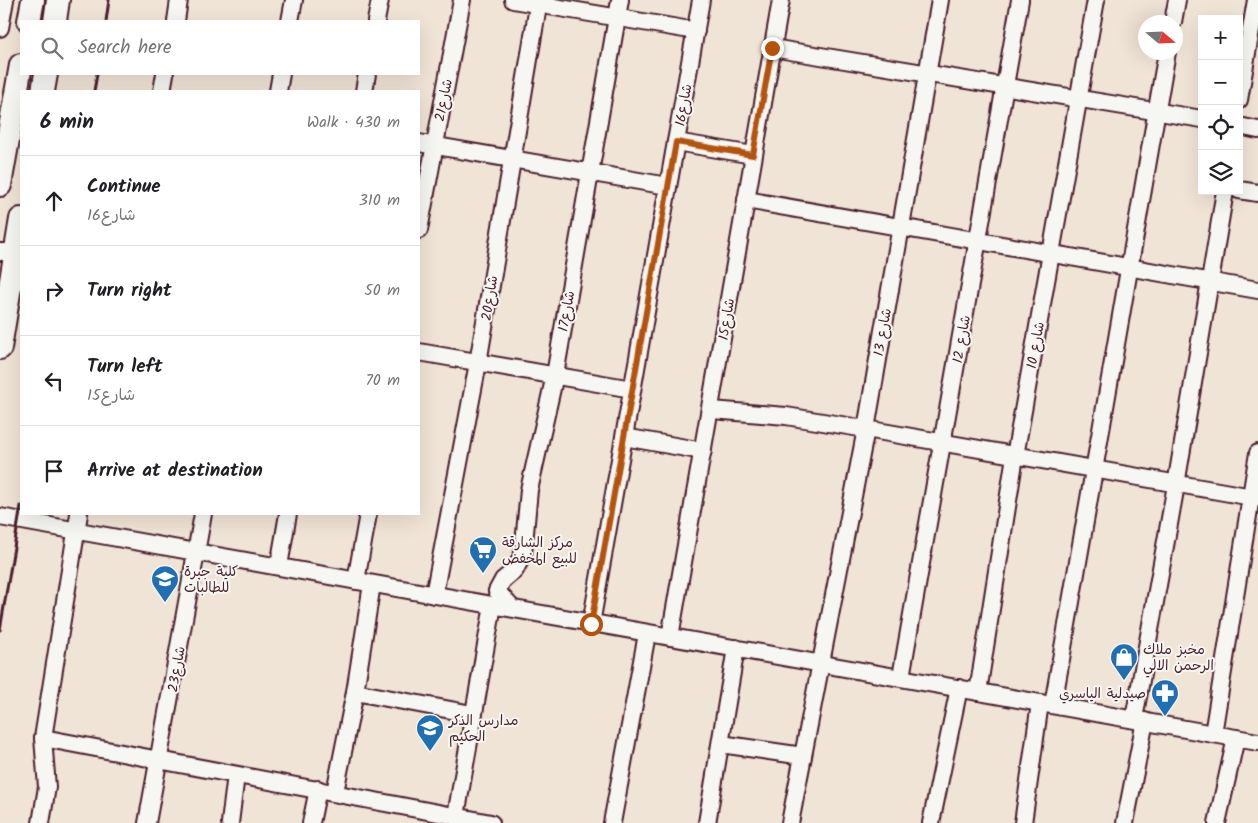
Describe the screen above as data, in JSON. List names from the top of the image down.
{
  "streets": {
    "street": [
      "شارع21",
      "شارع16",
      "شارع20",
      "شارع17",
      "شارع15",
      "شارع 13",
      "شارع 12",
      "شارع 10",
      "شارع23"
    ]
  },
  "places": {
    "supermarket": ["مركز الشارقة للبيع المخفض"],
    "school or university": ["كلية جبرة للطالبات", "مدارس الذكر الحكيم"],
    "shop": ["مخبز ملاك الرحمن الالي"],
    "pharmacy": ["صيدلية الياسري"]
  },
  "north": "right",
  "page": {
    "map_buttons": ["+", "−"],
    "search": "Search here",
    "heading": ["6 min", "Walk · 430 m"],
    "list": [
      ["Continue", "شارع16", "310 m"],
      ["Turn right", "50 m"],
      ["Turn left", "شارع15", "70 m"],
      "Arrive at destination"
    ]
  }
}
